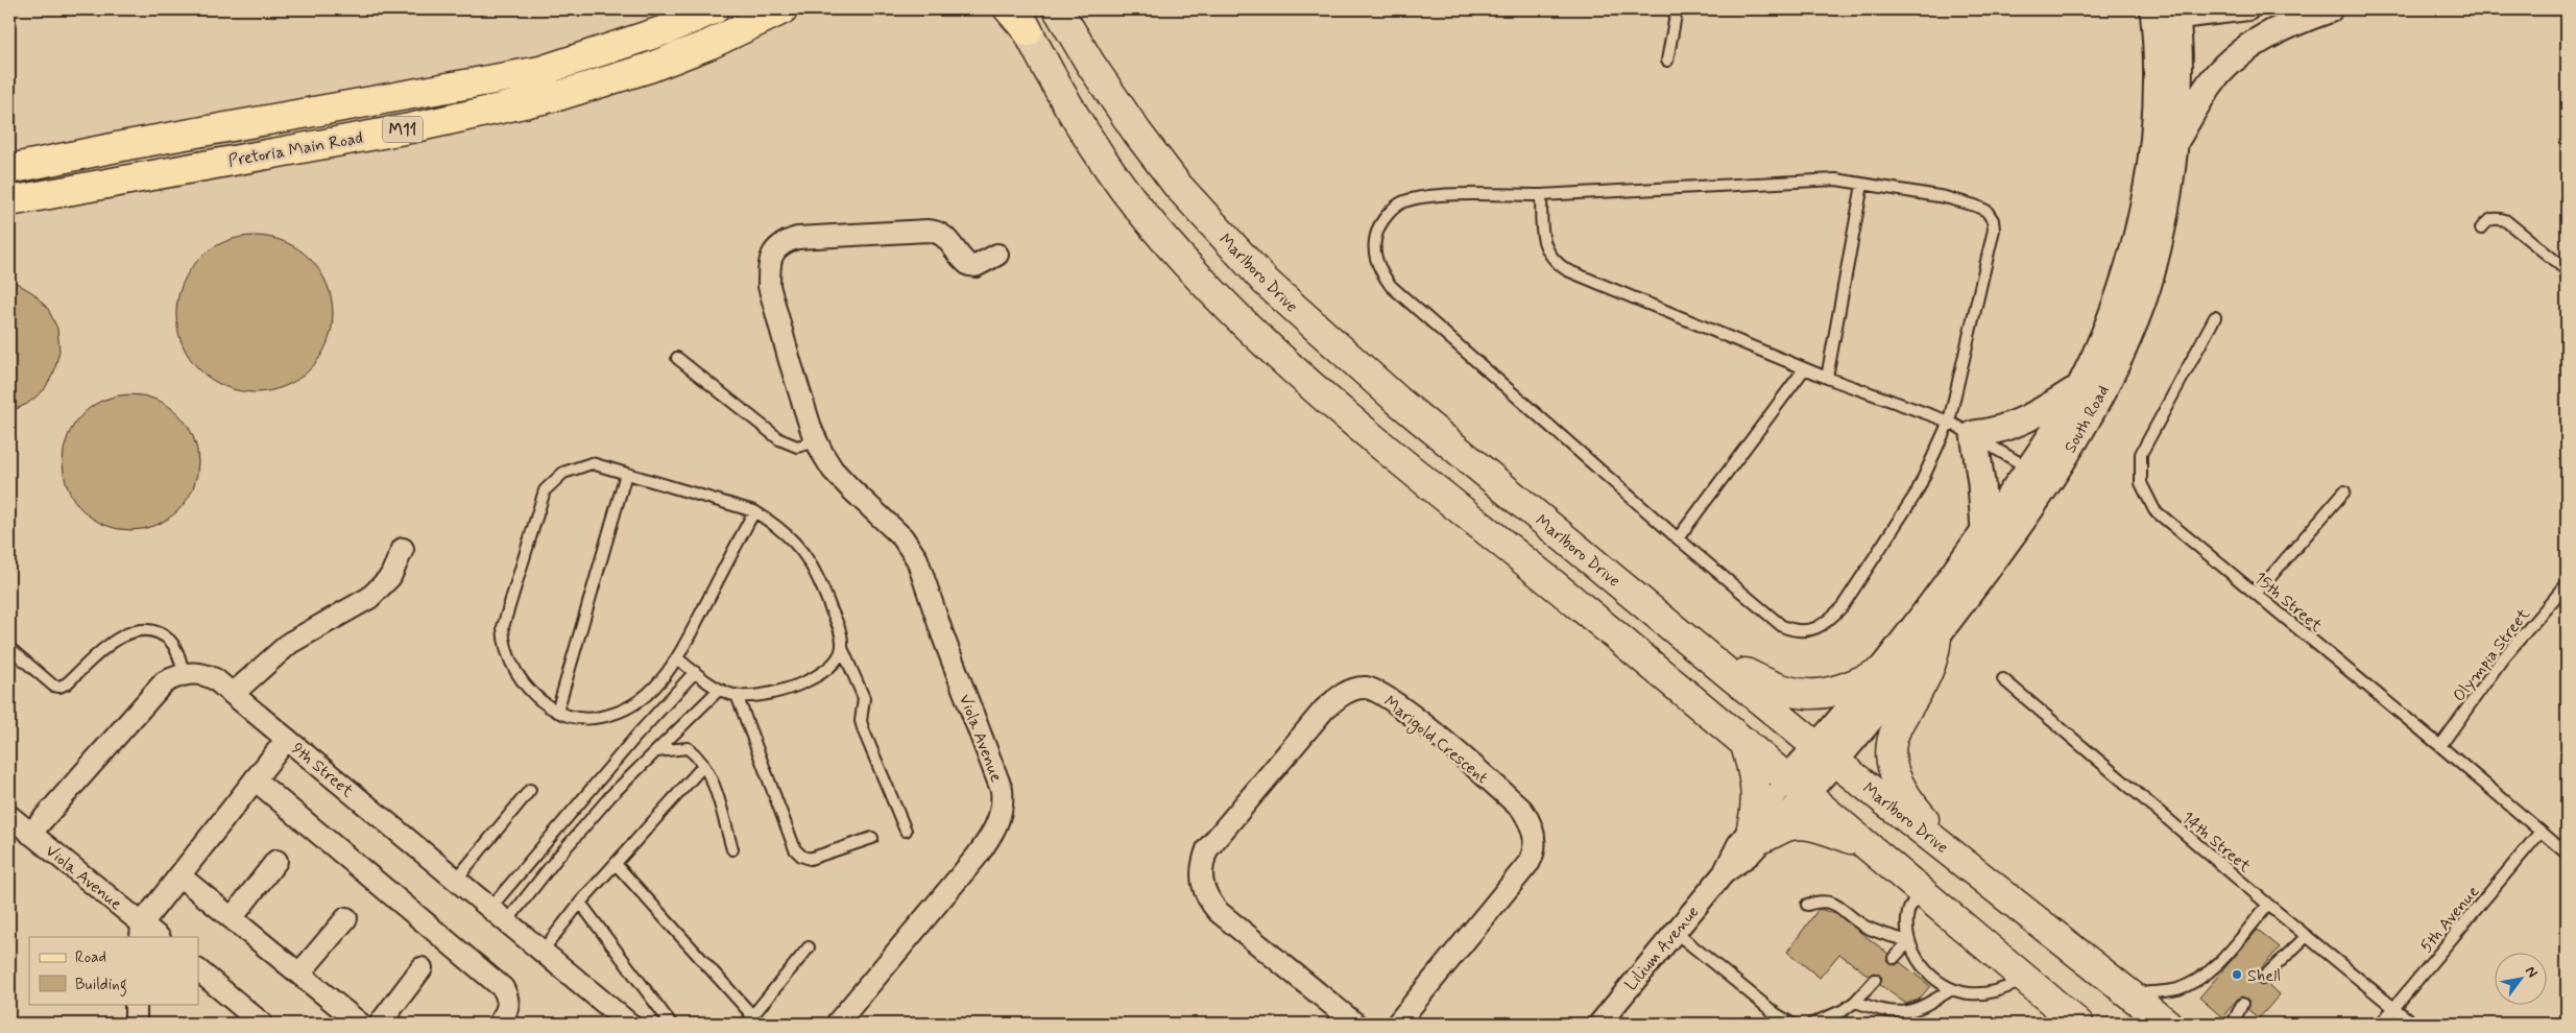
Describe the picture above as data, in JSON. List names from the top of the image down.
{
  "streets": {
    "main road": ["M11", "Pretoria Main Road", "Marlboro Drive"],
    "street": [
      "South Road",
      "Viola Avenue",
      "Marigold Crescent",
      "9th Street",
      "Lilium Avenue"
    ],
    "lane": [
      "15th Street",
      "Olympia Street",
      "14th Street",
      "5th Avenue"
    ]
  },
  "crossings": [
    ["Marlboro Drive", "South Road"],
    ["15th Street", "Olympia Street"],
    ["15th Street", "5th Avenue"],
    ["14th Street", "5th Avenue"]
  ],
  "places": ["Shell"],
  "legend": ["Road", "Building"],
  "north": "top right"
}
